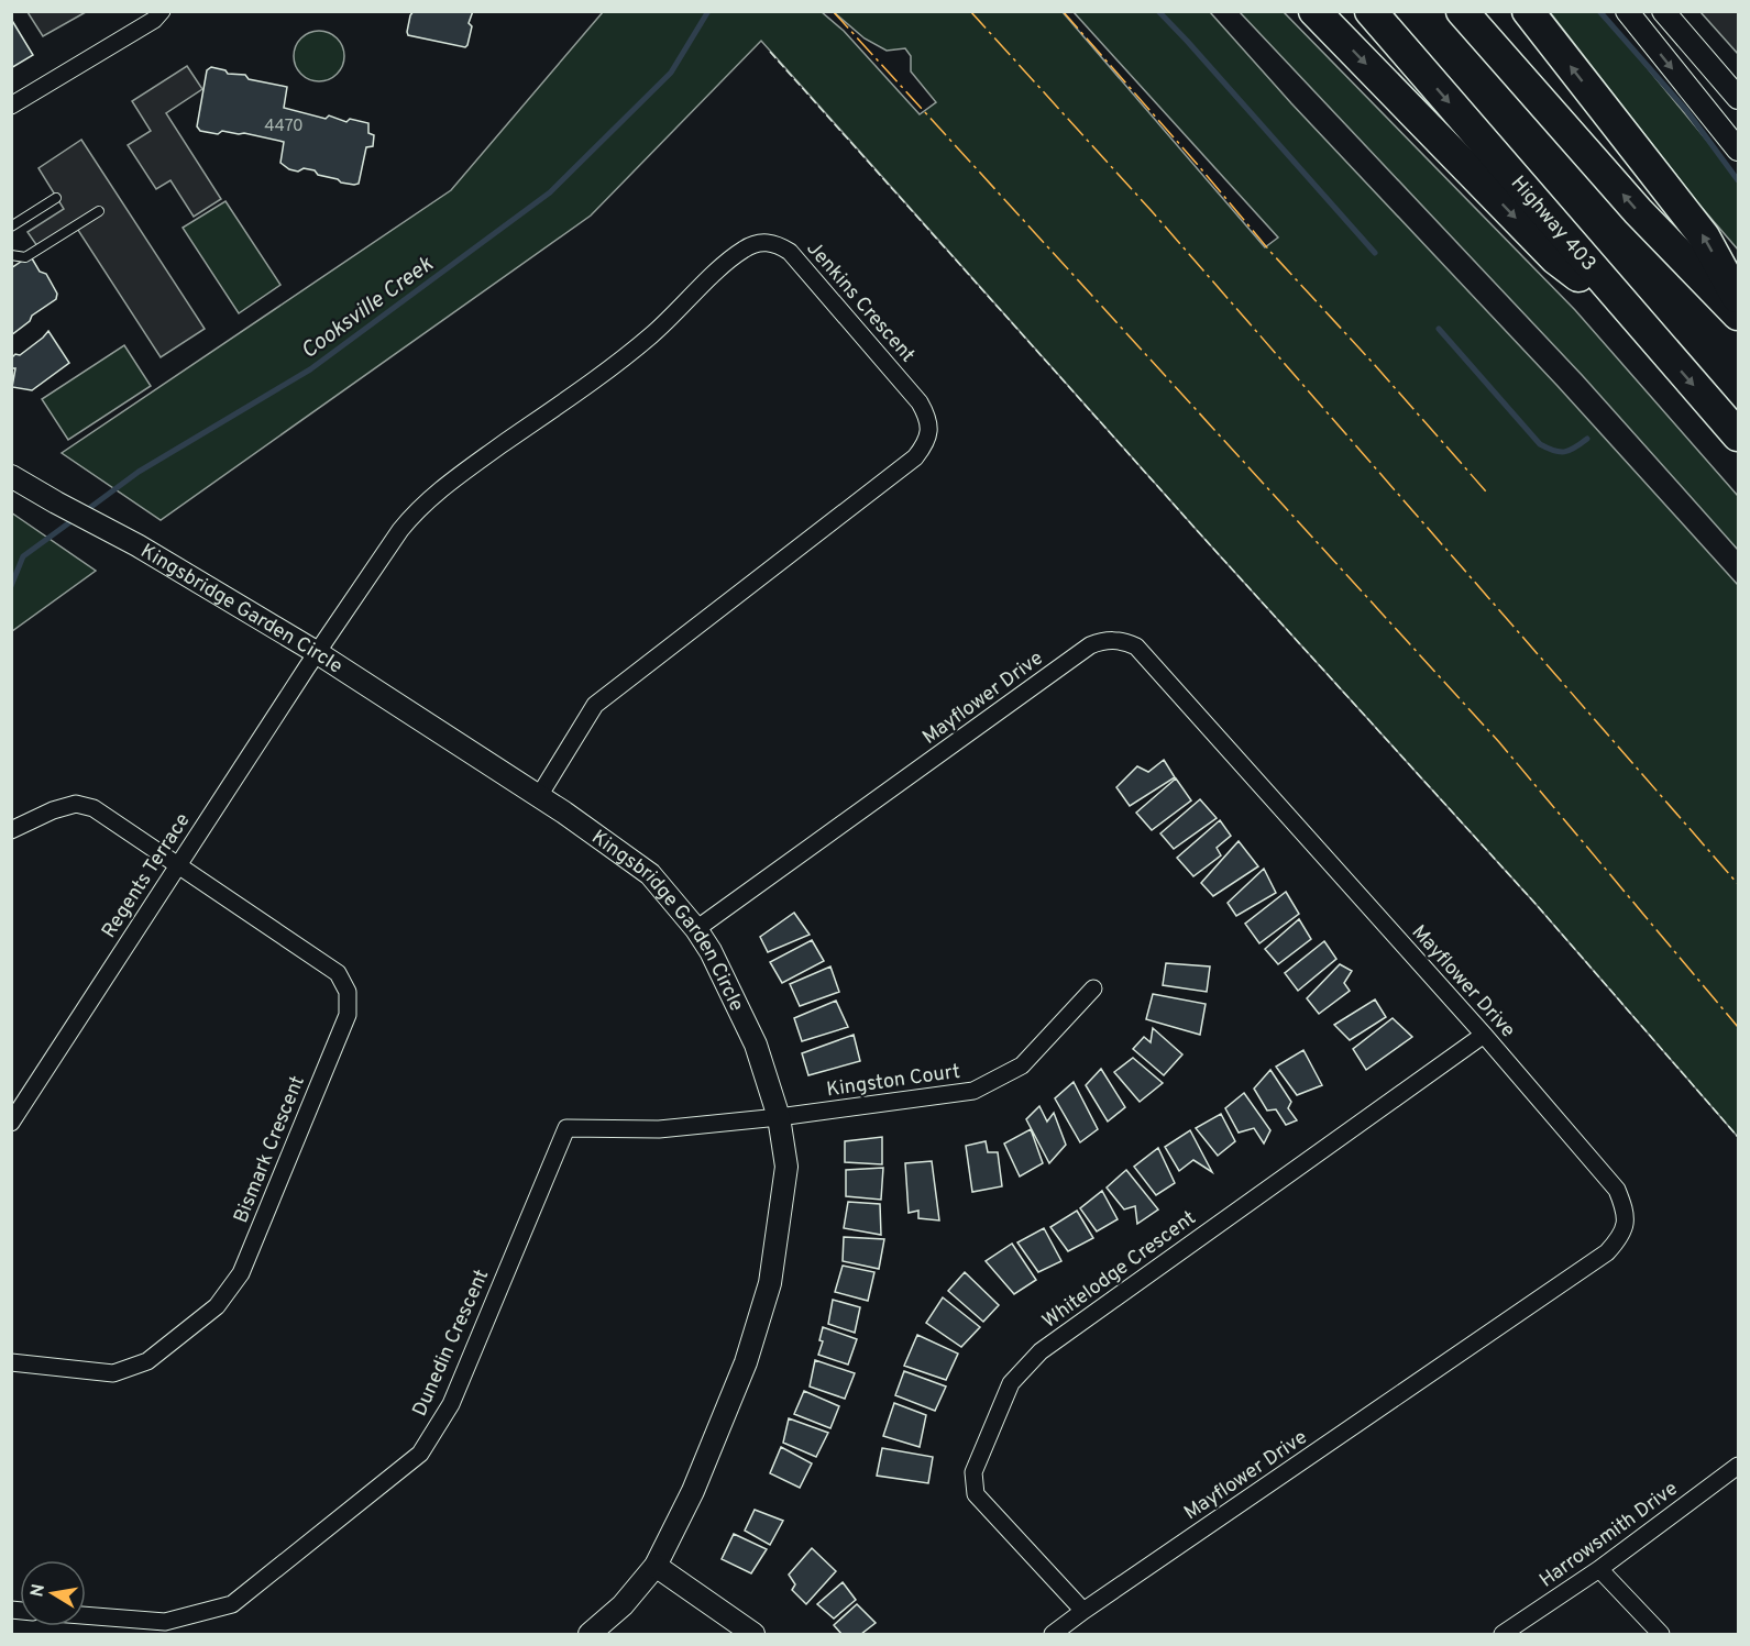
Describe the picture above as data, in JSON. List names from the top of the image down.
{
  "streets": {
    "highway": ["Highway 403"],
    "street": [
      "Jenkins Crescent",
      "Kingsbridge Garden Circle",
      "Mayflower Drive",
      "Regents Terrace",
      "Kingston Court",
      "Bismark Crescent",
      "Whitelodge Crescent",
      "Dunedin Crescent",
      "Harrowsmith Drive"
    ]
  },
  "crossings": [
    ["Jenkins Crescent", "Kingsbridge Garden Circle"],
    ["Jenkins Crescent", "Regents Terrace"],
    ["Kingsbridge Garden Circle", "Mayflower Drive"],
    ["Kingsbridge Garden Circle", "Regents Terrace"],
    ["Kingsbridge Garden Circle", "Kingston Court"],
    ["Kingsbridge Garden Circle", "Dunedin Crescent"],
    ["Mayflower Drive", "Whitelodge Crescent"],
    ["Regents Terrace", "Bismark Crescent"],
    ["Kingston Court", "Dunedin Crescent"]
  ],
  "water": ["Cooksville Creek"],
  "house_numbers": ["4470"],
  "north": "left"
}
